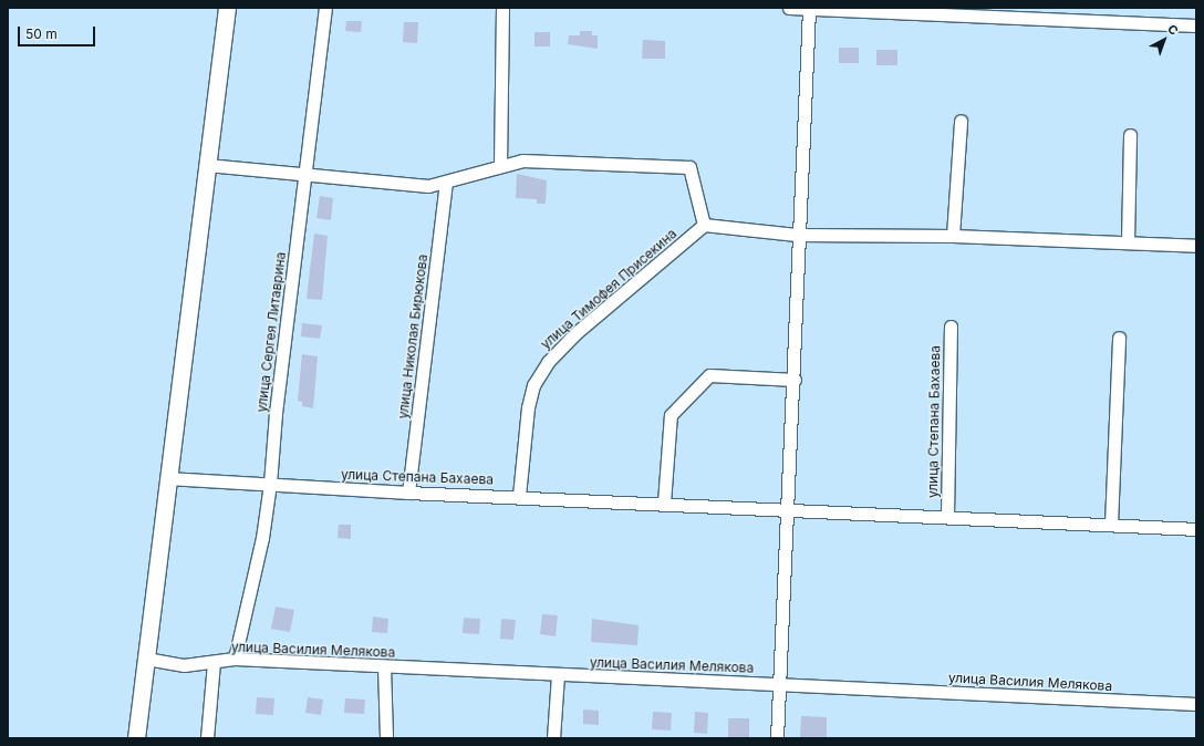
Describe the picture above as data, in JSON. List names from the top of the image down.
{
  "streets": {
    "street": [
      "улица Тимофея Присекина",
      "улица Сергея Литаврина",
      "улица Николая Бирюкова",
      "улица Степана Бахаева",
      "улица Василия Мелякова"
    ]
  },
  "crossings": [
    ["улица Тимофея Присекина", "улица Степана Бахаева"],
    ["улица Сергея Литаврина", "улица Степана Бахаева"],
    ["улица Сергея Литаврина", "улица Василия Мелякова"],
    ["улица Николая Бирюкова", "улица Степана Бахаева"]
  ],
  "scale_bar": "50 m",
  "north": "top right"
}
